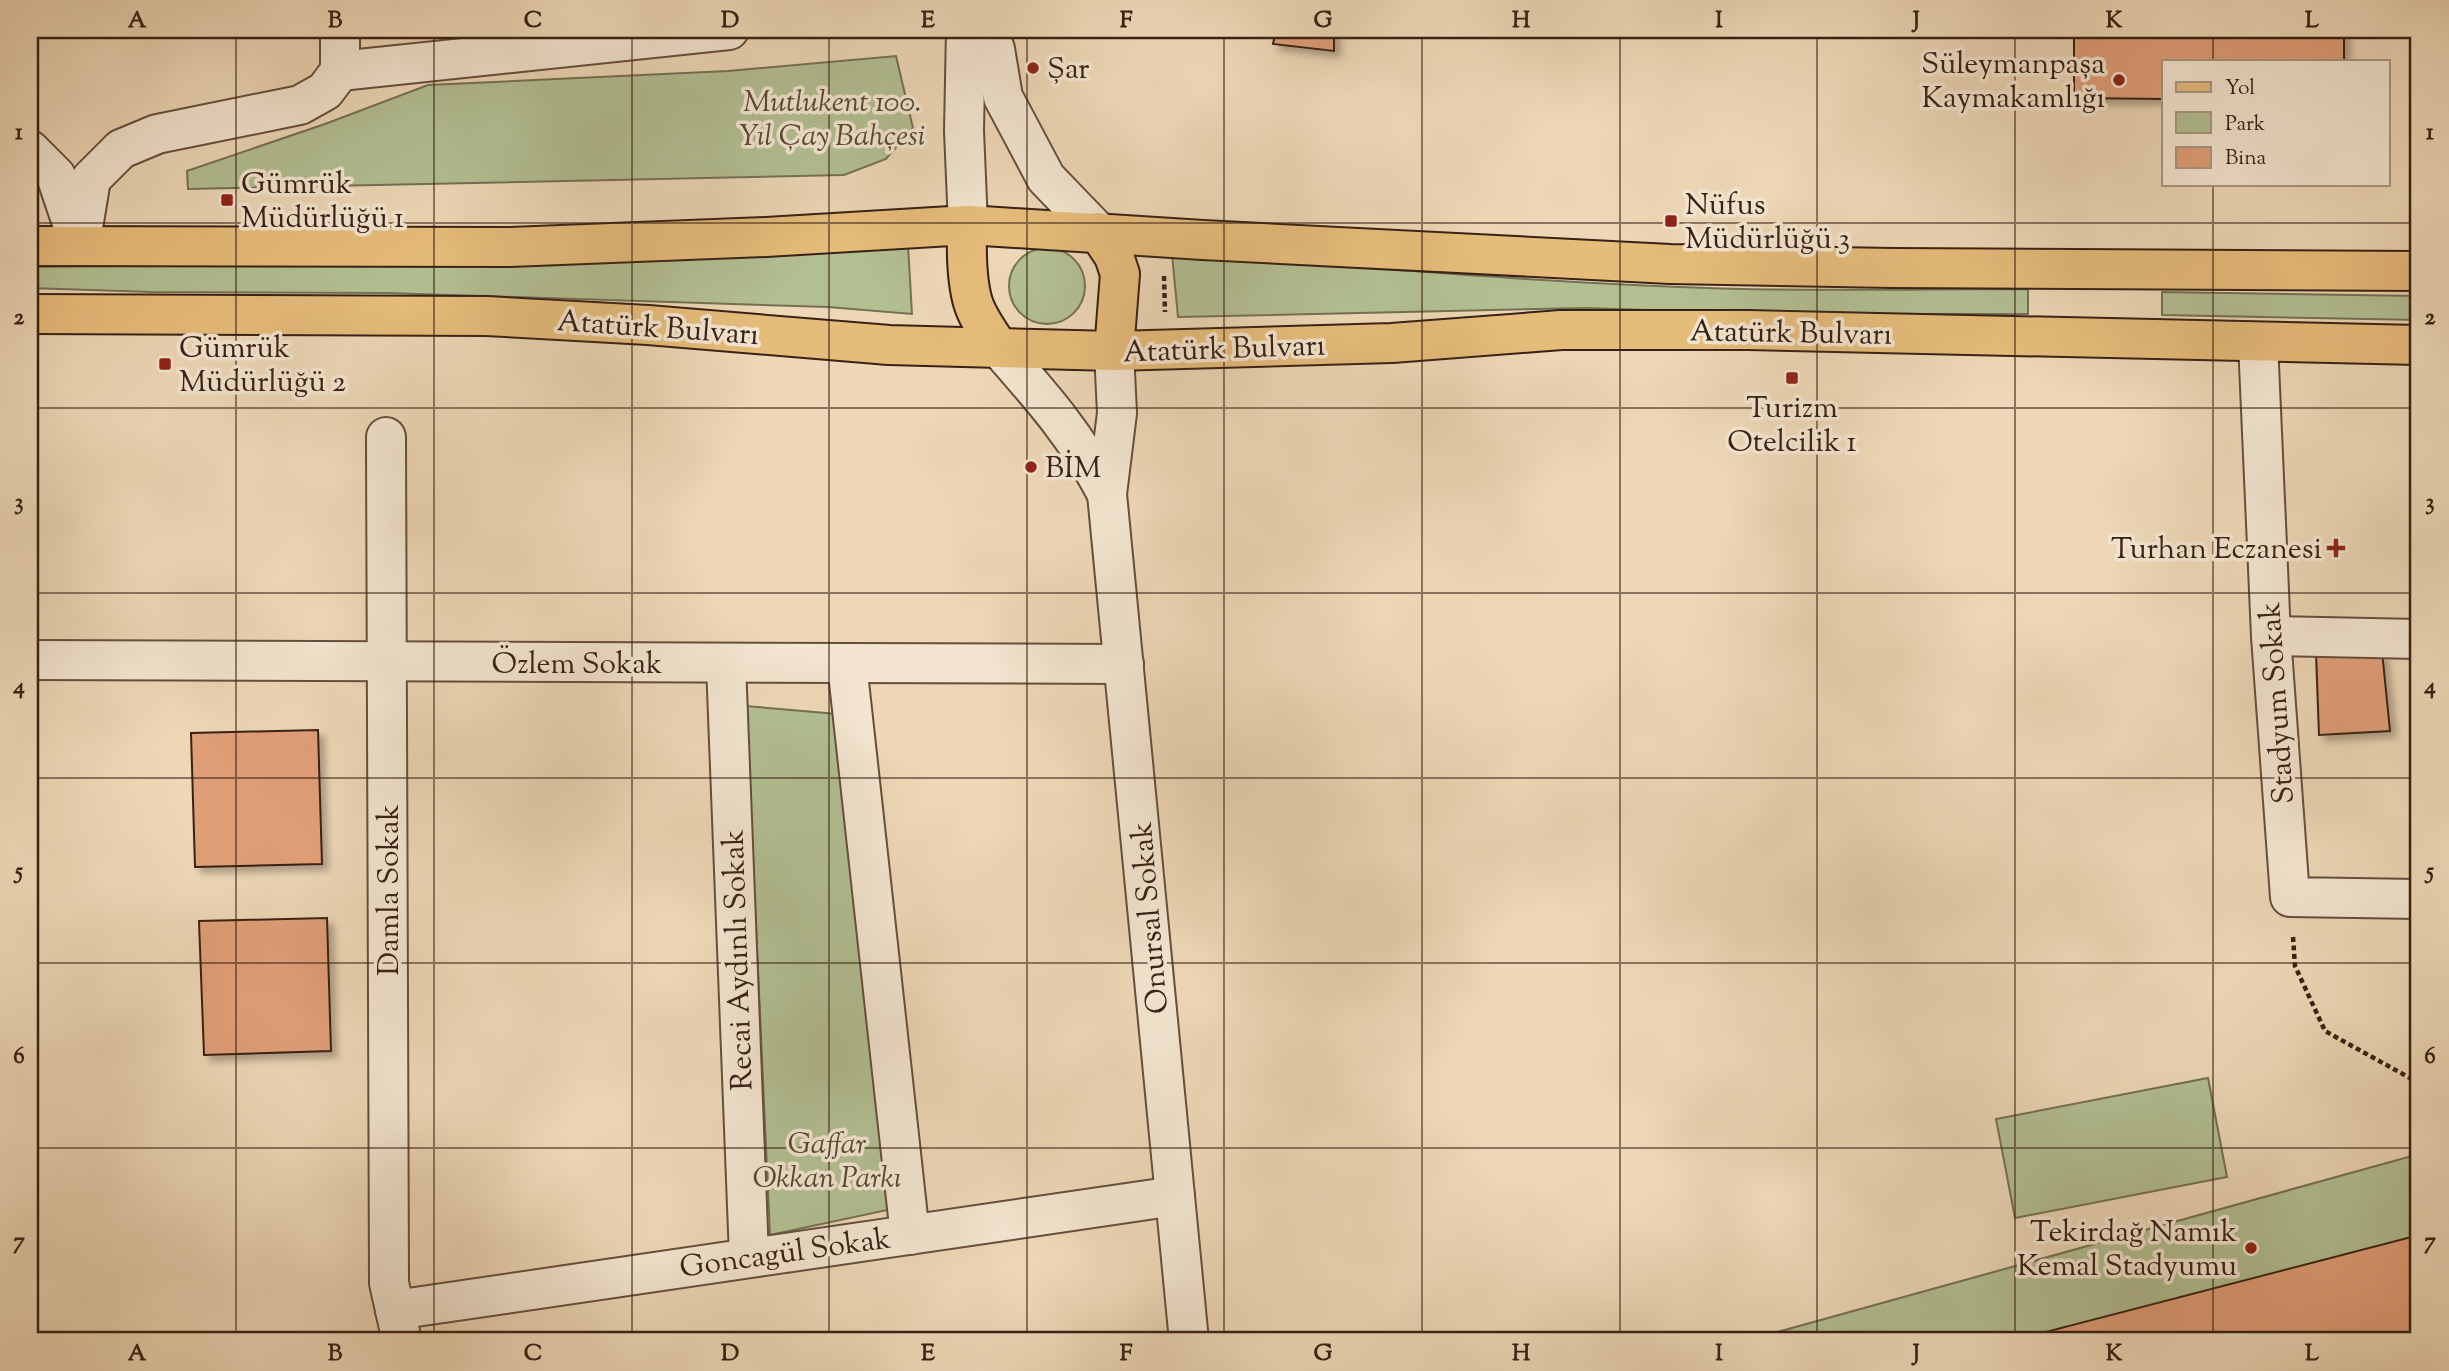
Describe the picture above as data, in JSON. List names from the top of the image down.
{
  "streets": {
    "main road": ["Atatürk Bulvarı"],
    "street": [
      "Özlem Sokak",
      "Stadyum Sokak",
      "Damla Sokak",
      "Onursal Sokak",
      "Recai Aydınlı Sokak",
      "Goncagül Sokak"
    ]
  },
  "crossings": [
    ["Atatürk Bulvarı", "Stadyum Sokak"],
    ["Özlem Sokak", "Damla Sokak"],
    ["Özlem Sokak", "Onursal Sokak"],
    ["Özlem Sokak", "Recai Aydınlı Sokak"],
    ["Damla Sokak", "Goncagül Sokak"],
    ["Onursal Sokak", "Goncagül Sokak"],
    ["Recai Aydınlı Sokak", "Goncagül Sokak"]
  ],
  "parks": ["Mutlukent 100. Yıl Çay Bahçesi", "Gaffar Okkan Parkı"],
  "places": {
    "other": [
      "Şar",
      "Süleymanpaşa Kaymakamlığı",
      "BİM",
      "Tekirdağ Namık Kemal Stadyumu"
    ],
    "transit": [
      "Gümrük Müdürlüğü 1",
      "Nüfus Müdürlüğü 3",
      "Gümrük Müdürlüğü 2",
      "Turizm Otelcilik 1"
    ],
    "health": ["Turhan Eczanesi"]
  },
  "legend": ["Yol", "Park", "Bina"],
  "grid": {
    "columns": [
      "A",
      "B",
      "C",
      "D",
      "E",
      "F",
      "G",
      "H",
      "I",
      "J",
      "K",
      "L"
    ],
    "rows": [
      "1",
      "2",
      "3",
      "4",
      "5",
      "6",
      "7"
    ]
  }
}
